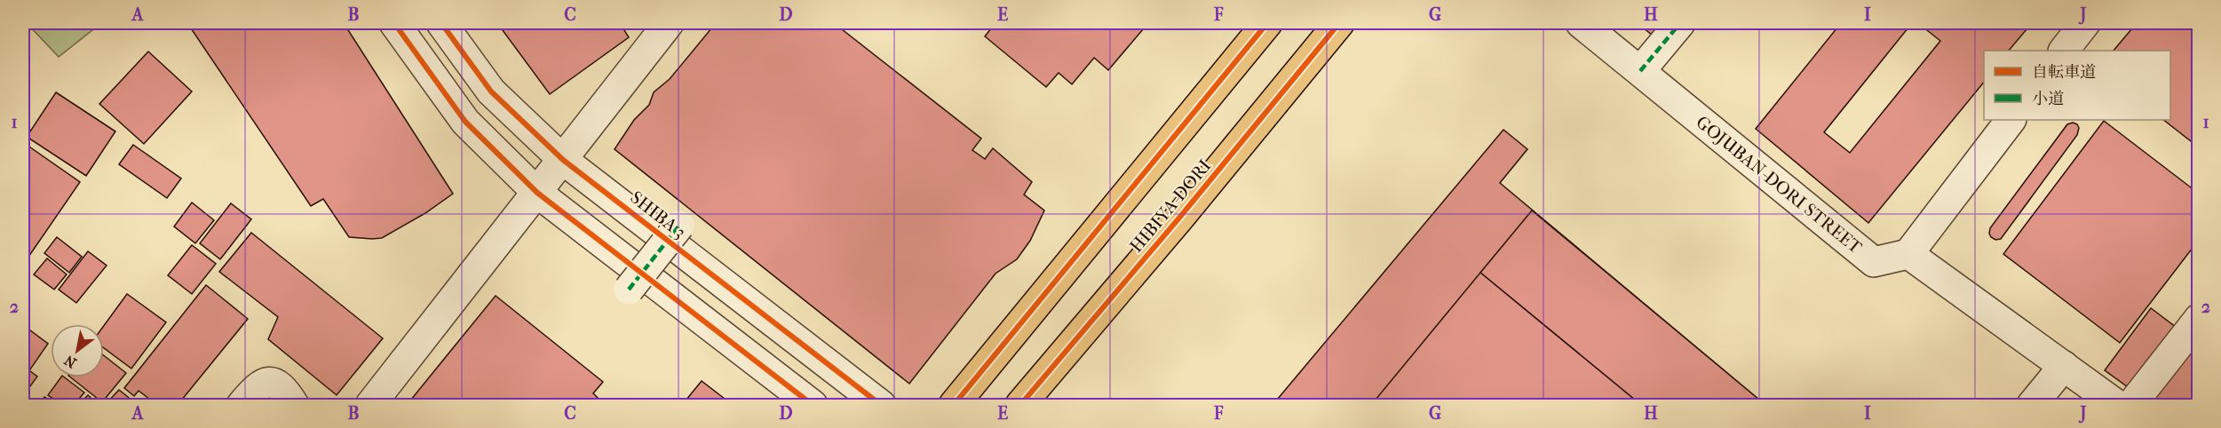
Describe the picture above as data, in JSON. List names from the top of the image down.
{
  "streets": {
    "main road": ["HIBIYA-DORI"],
    "street": ["GOJUBAN-DORI STREET", "SHIBA 3"]
  },
  "legend": ["自転車道", "小道"],
  "north": "bottom left",
  "grid": {
    "columns": [
      "A",
      "B",
      "C",
      "D",
      "E",
      "F",
      "G",
      "H",
      "I",
      "J"
    ],
    "rows": ["1", "2"]
  }
}
